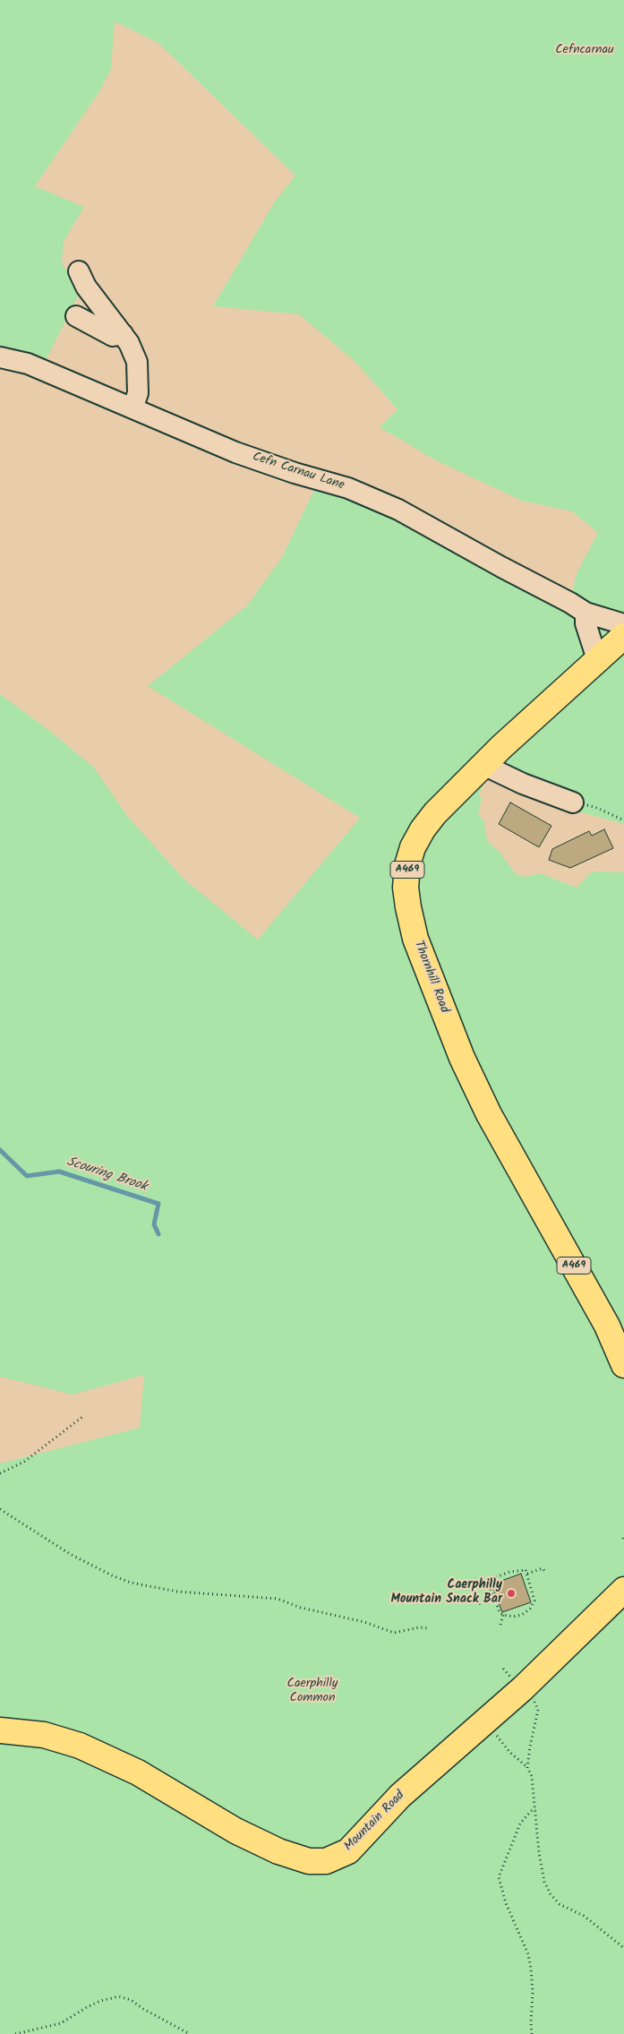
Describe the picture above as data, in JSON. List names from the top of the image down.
{
  "streets": {
    "main road": ["A469", "Thornhill Road", "Mountain Road"],
    "street": ["Cefn Carnau Lane"]
  },
  "water": ["Scouring Brook"],
  "parks": ["Cefncarnau", "Caerphilly Common"],
  "places": ["Caerphilly Mountain Snack Bar"]
}
